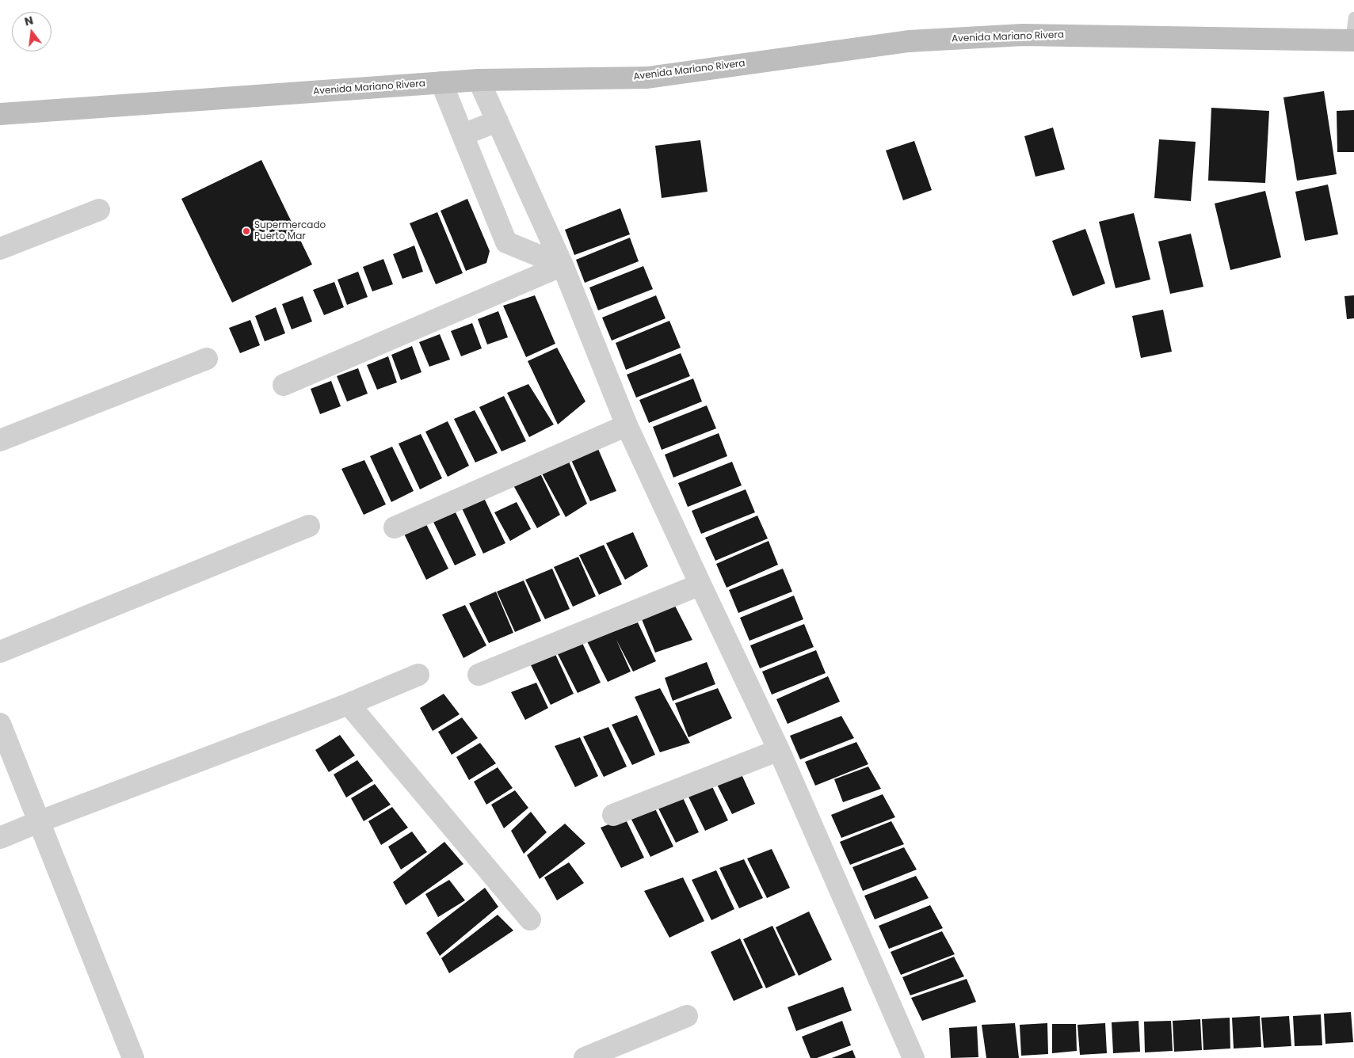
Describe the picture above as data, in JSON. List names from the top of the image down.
{
  "streets": {
    "main road": ["Avenida Mariano Rivera"]
  },
  "places": ["Supermercado Puerto Mar"],
  "north": "top"
}
